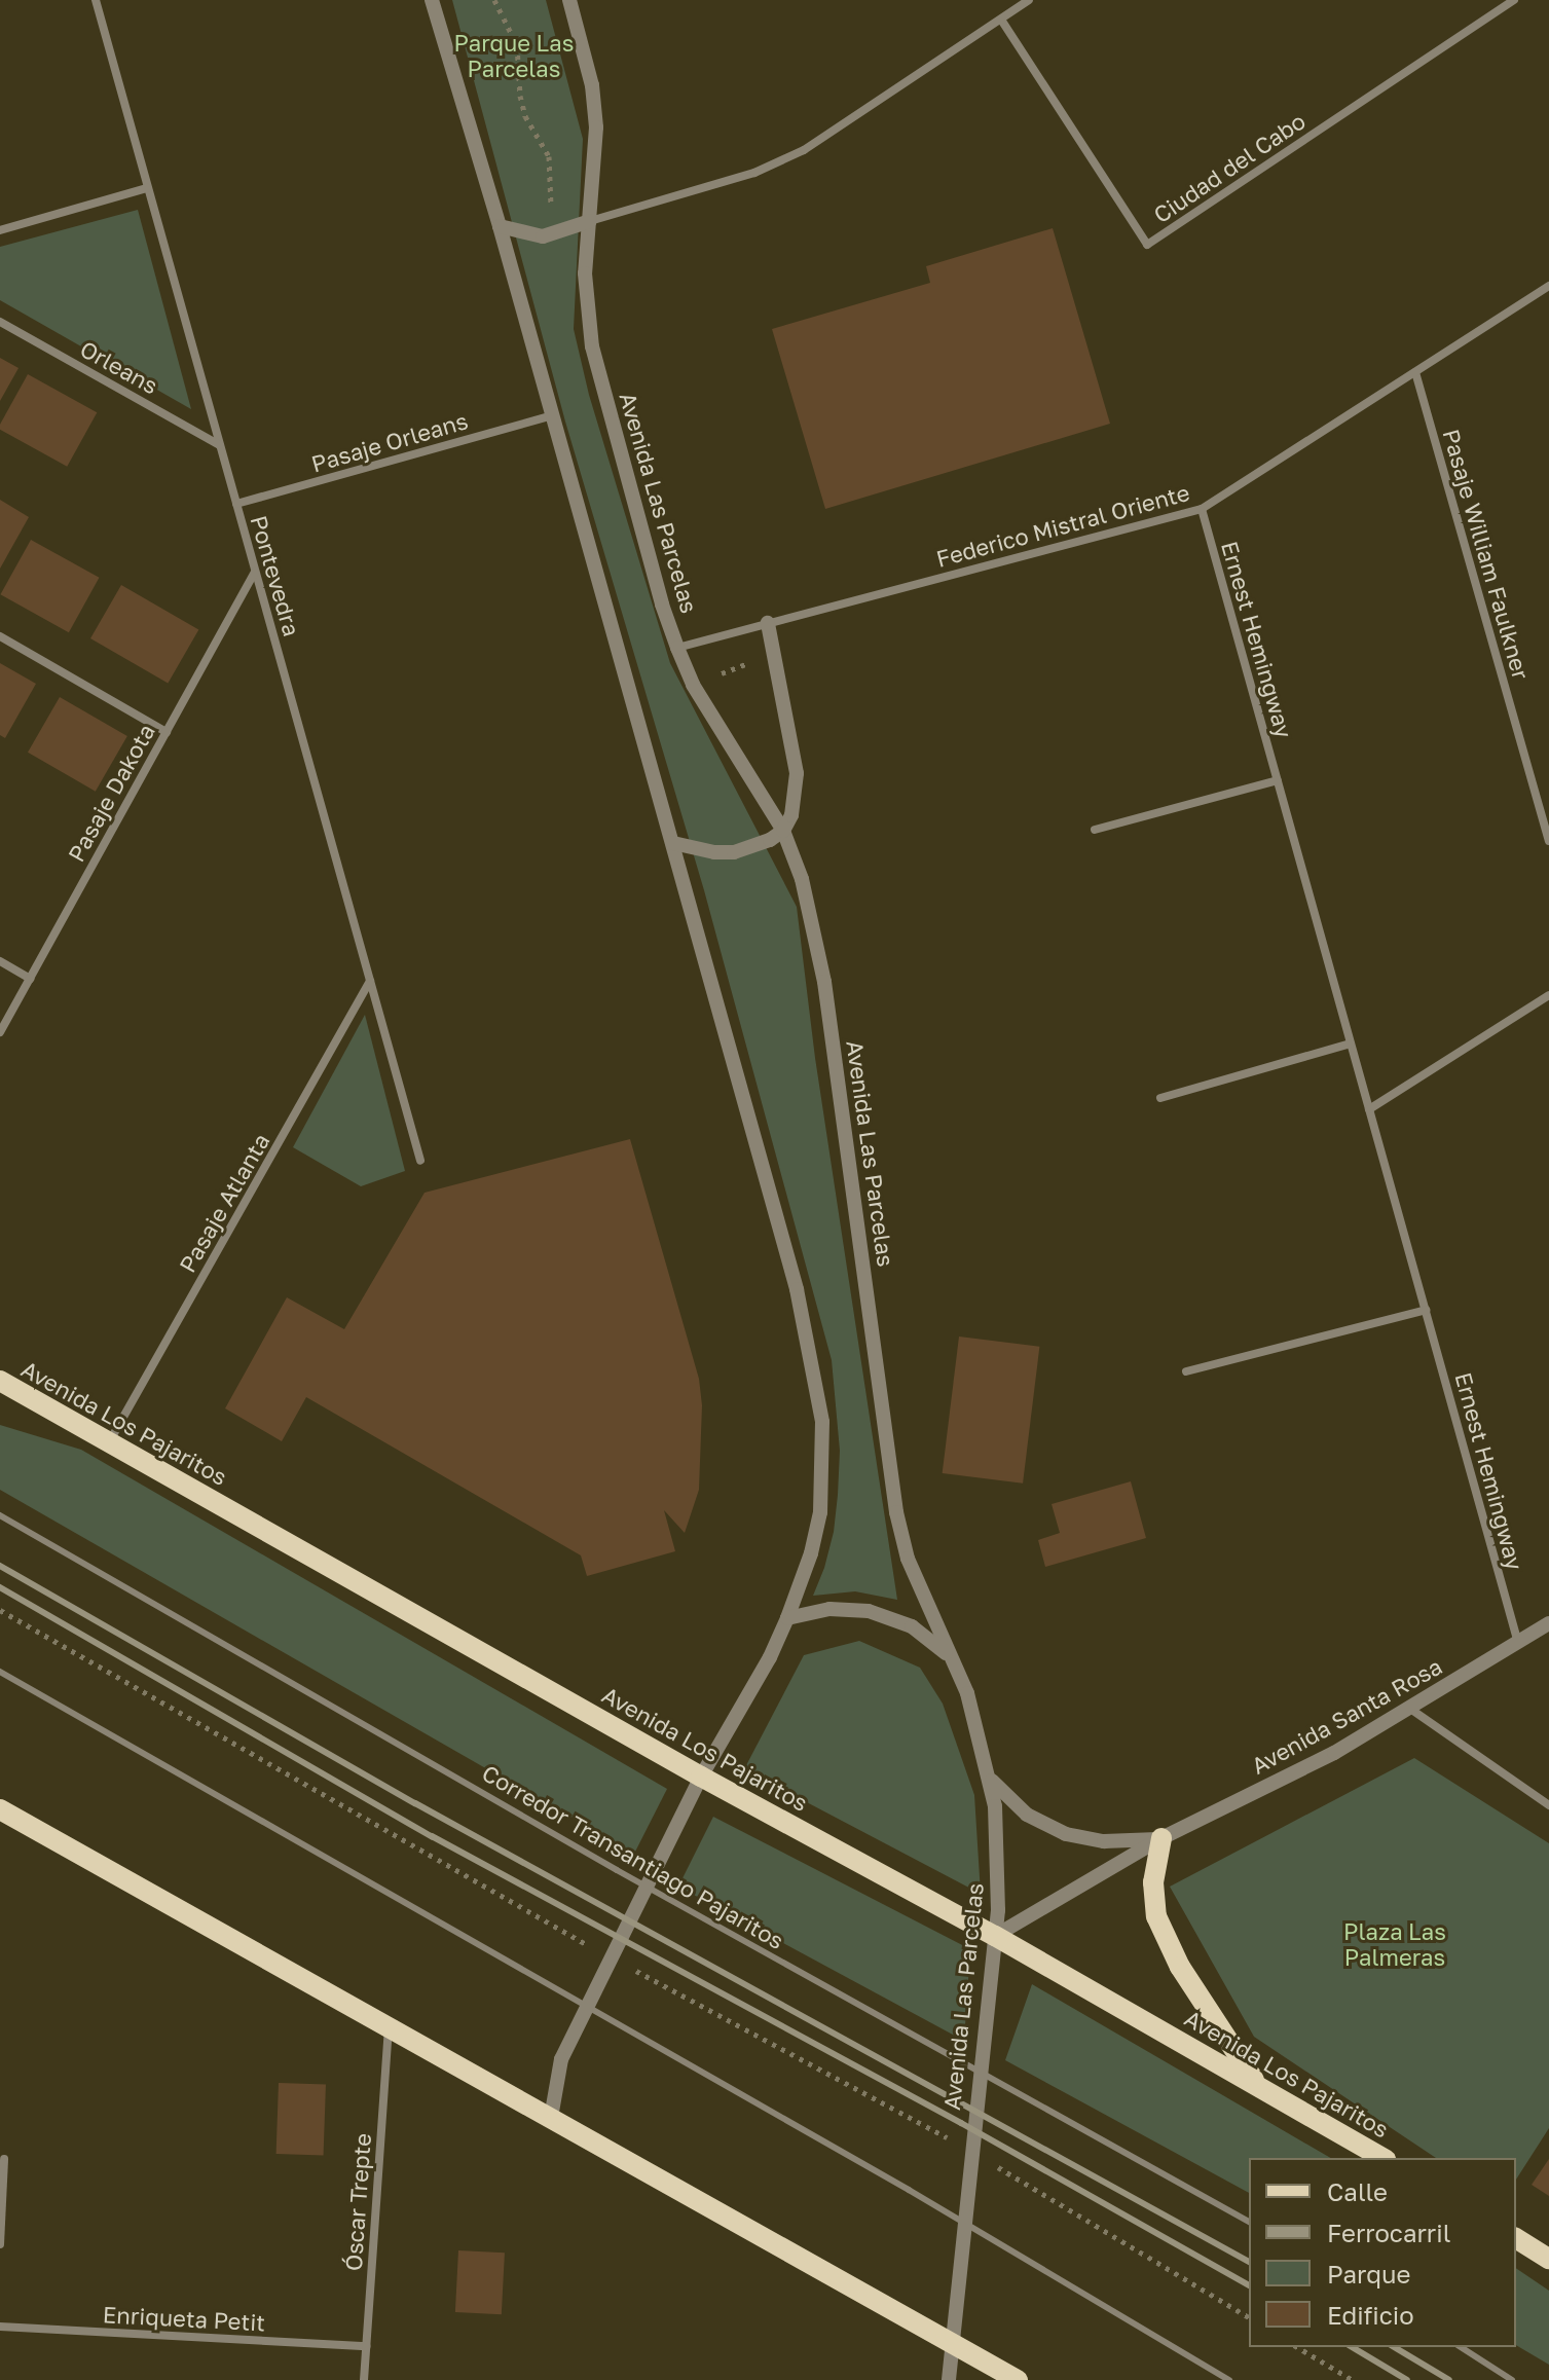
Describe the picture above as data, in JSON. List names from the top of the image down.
{
  "streets": {
    "main road": ["Avenida Los Pajaritos"],
    "street": [
      "Ciudad del Cabo",
      "Orleans",
      "Pasaje Orleans",
      "Avenida Las Parcelas",
      "Federico Mistral Oriente",
      "Pasaje William Faulkner",
      "Pontevedra",
      "Ernest Hemingway",
      "Pasaje Dakota",
      "Pasaje Atlanta",
      "Avenida Santa Rosa",
      "Óscar Trepte",
      "Enriqueta Petit"
    ],
    "lane": ["Corredor Transantiago Pajaritos"]
  },
  "crossings": [
    ["Orleans", "Pontevedra"],
    ["Pasaje Orleans", "Pontevedra"],
    ["Avenida Las Parcelas", "Federico Mistral Oriente"],
    ["Avenida Las Parcelas", "Avenida Los Pajaritos"],
    ["Avenida Las Parcelas", "Avenida Santa Rosa"],
    ["Avenida Las Parcelas", "Corredor Transantiago Pajaritos"],
    ["Federico Mistral Oriente", "Pasaje William Faulkner"],
    ["Federico Mistral Oriente", "Ernest Hemingway"],
    ["Pontevedra", "Pasaje Dakota"],
    ["Pontevedra", "Pasaje Atlanta"],
    ["Ernest Hemingway", "Avenida Santa Rosa"],
    ["Pasaje Atlanta", "Avenida Los Pajaritos"],
    ["Avenida Los Pajaritos", "Avenida Santa Rosa"],
    ["Óscar Trepte", "Enriqueta Petit"]
  ],
  "parks": ["Parque Las Parcelas", "Plaza Las Palmeras"],
  "legend": [
    "Calle",
    "Ferrocarril",
    "Parque",
    "Edificio"
  ]
}
